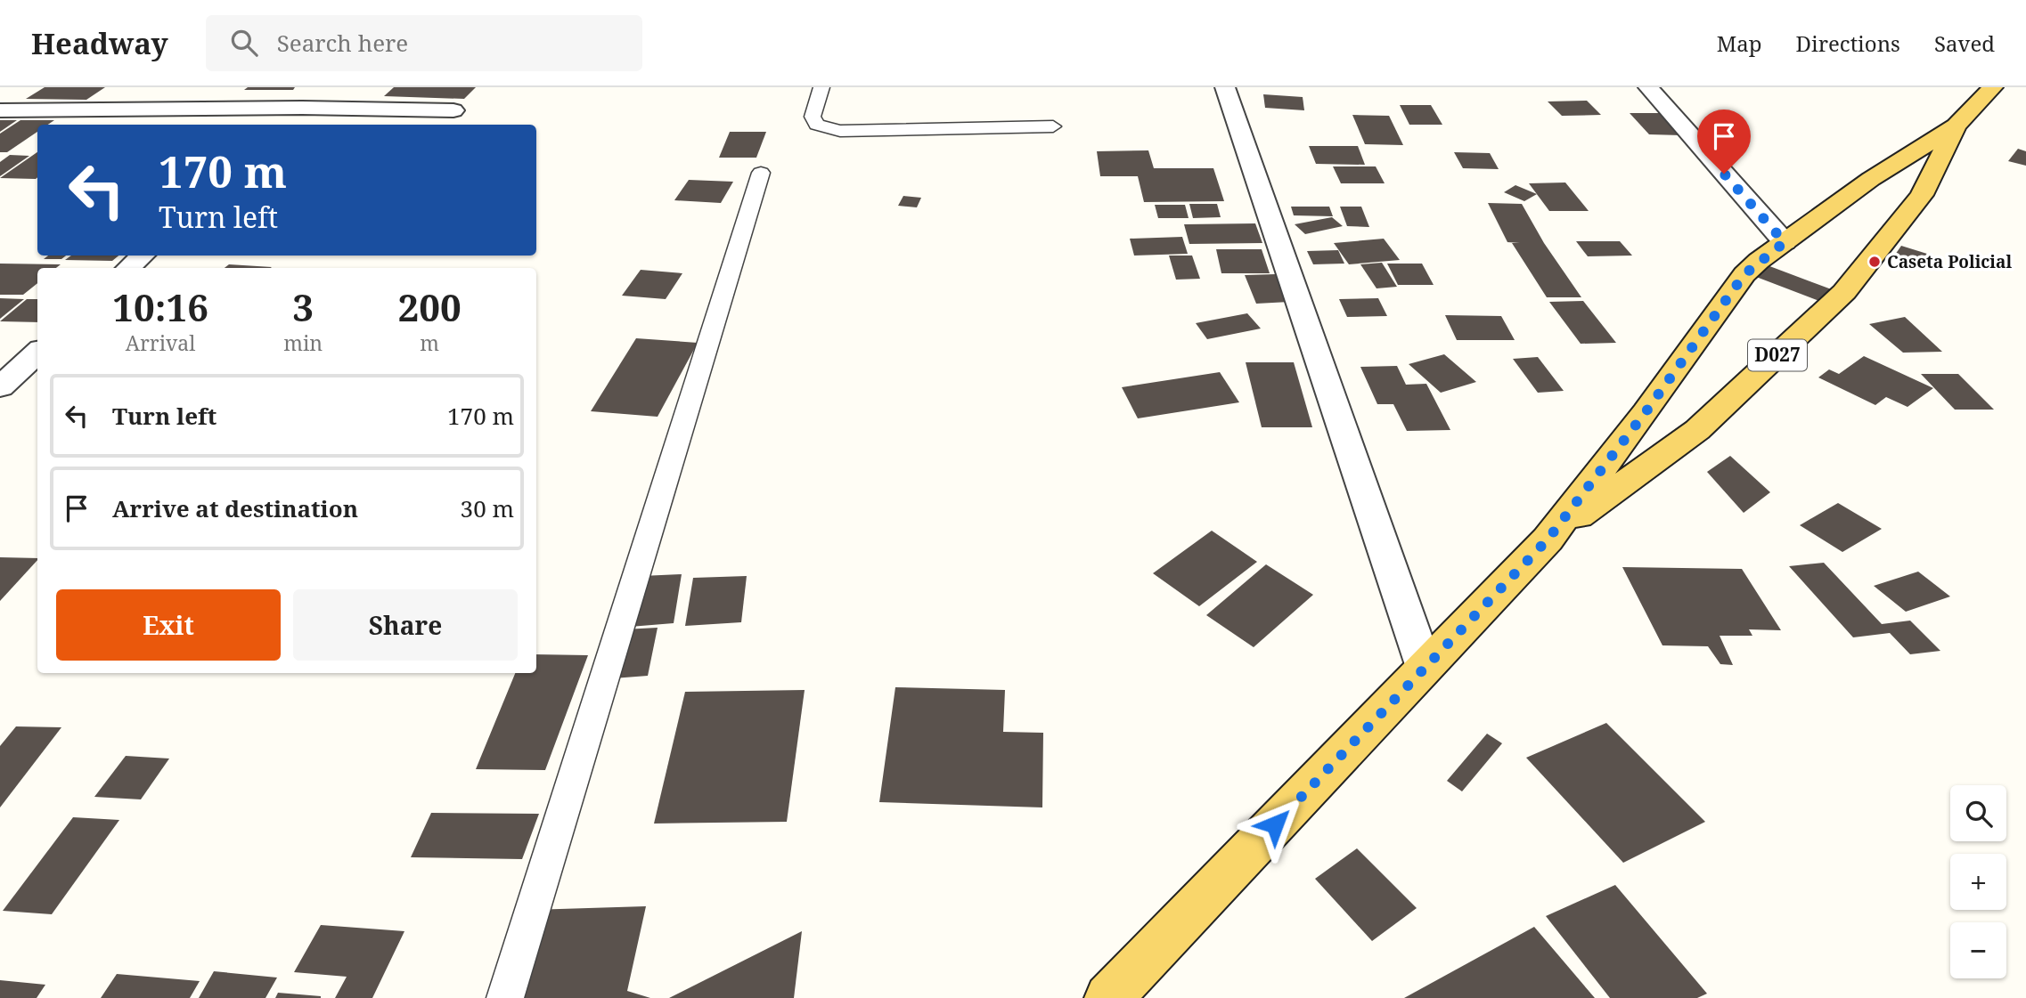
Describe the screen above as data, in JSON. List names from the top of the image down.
{
  "streets": {
    "main road": ["D027"]
  },
  "places": ["Caseta Policial"],
  "page": {
    "header": "Headway",
    "search": "Search here",
    "nav": ["Map", "Directions", "Saved"],
    "turn": ["170 m", "Turn left"],
    "eta": [
      "10:16",
      "Arrival",
      "3",
      "min",
      "200",
      "m"
    ],
    "list": [
      {
        "name": "Turn left",
        "value": "170 m"
      },
      {
        "name": "Arrive at destination",
        "value": "30 m"
      }
    ],
    "buttons": ["Exit", "Share"],
    "map_buttons": ["+", "−"]
  }
}
